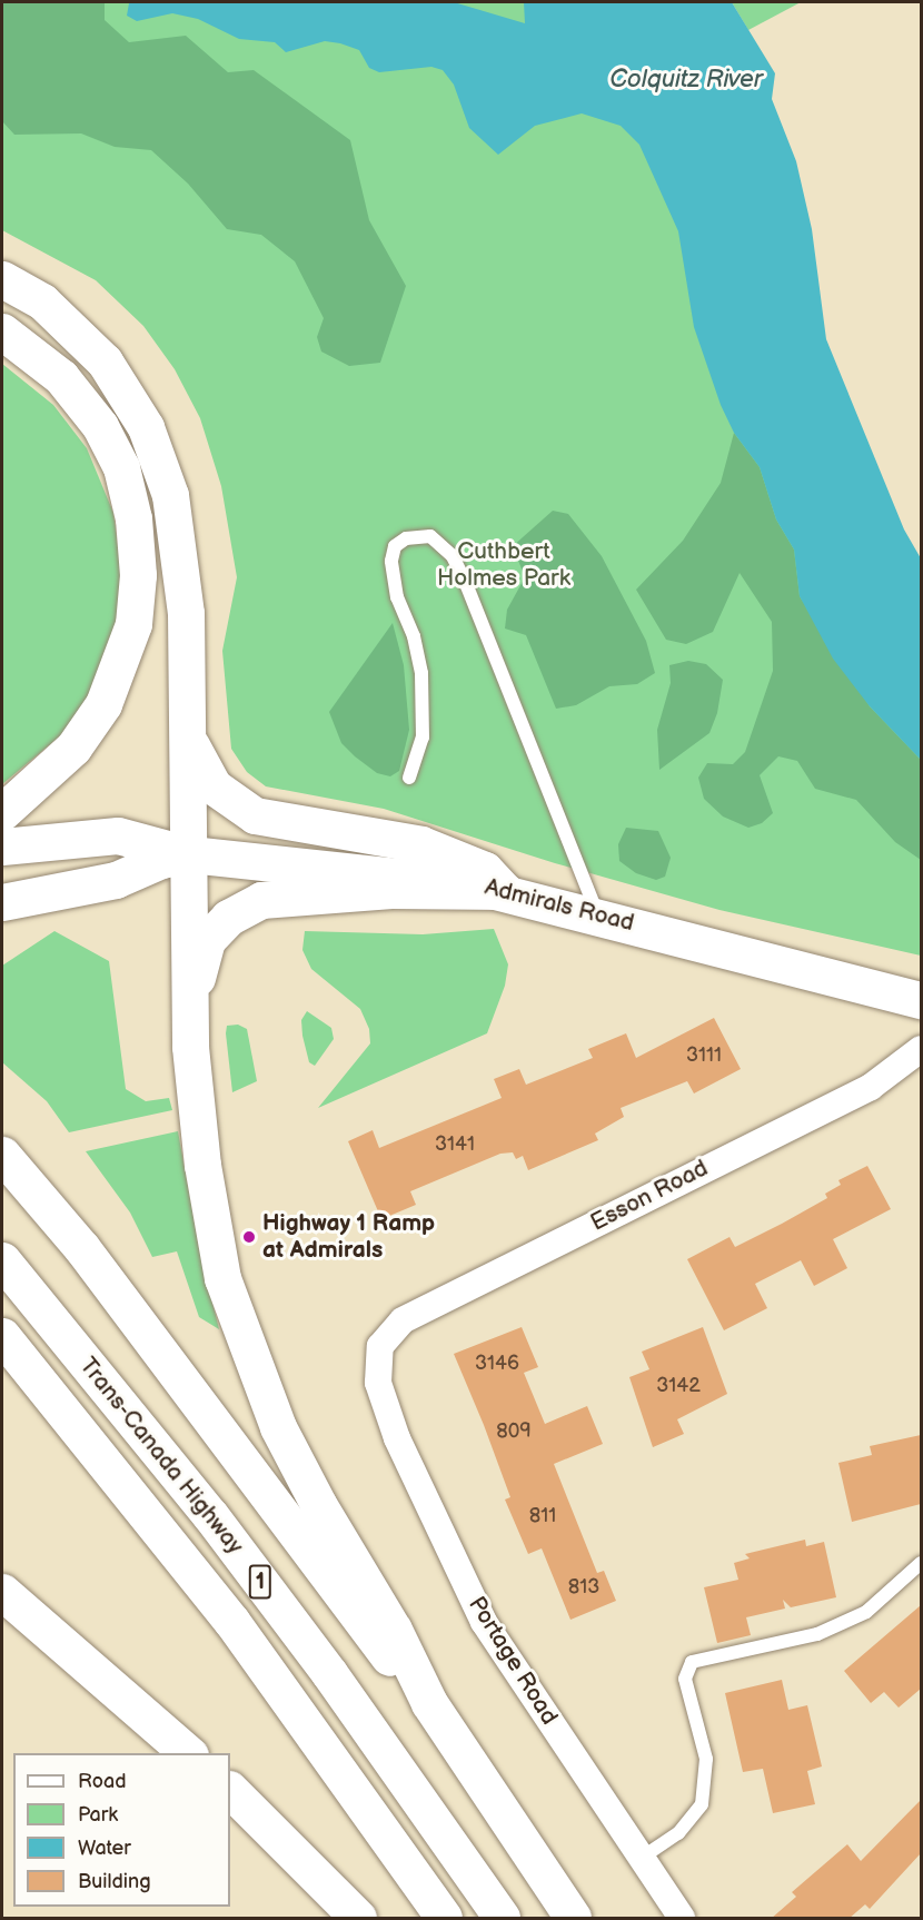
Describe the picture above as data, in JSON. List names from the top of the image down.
{
  "streets": {
    "main road": ["Admirals Road", "Trans-Canada Highway", "1"],
    "street": ["Esson Road", "Portage Road"]
  },
  "crossings": [
    ["Esson Road", "Portage Road"]
  ],
  "water": ["Colquitz River"],
  "parks": ["Cuthbert Holmes Park"],
  "places": ["Highway 1 Ramp at Admirals"],
  "house_numbers": [
    "3111",
    "3141",
    "3146",
    "3142",
    "809",
    "811",
    "813"
  ],
  "legend": [
    "Road",
    "Park",
    "Water",
    "Building"
  ]
}
